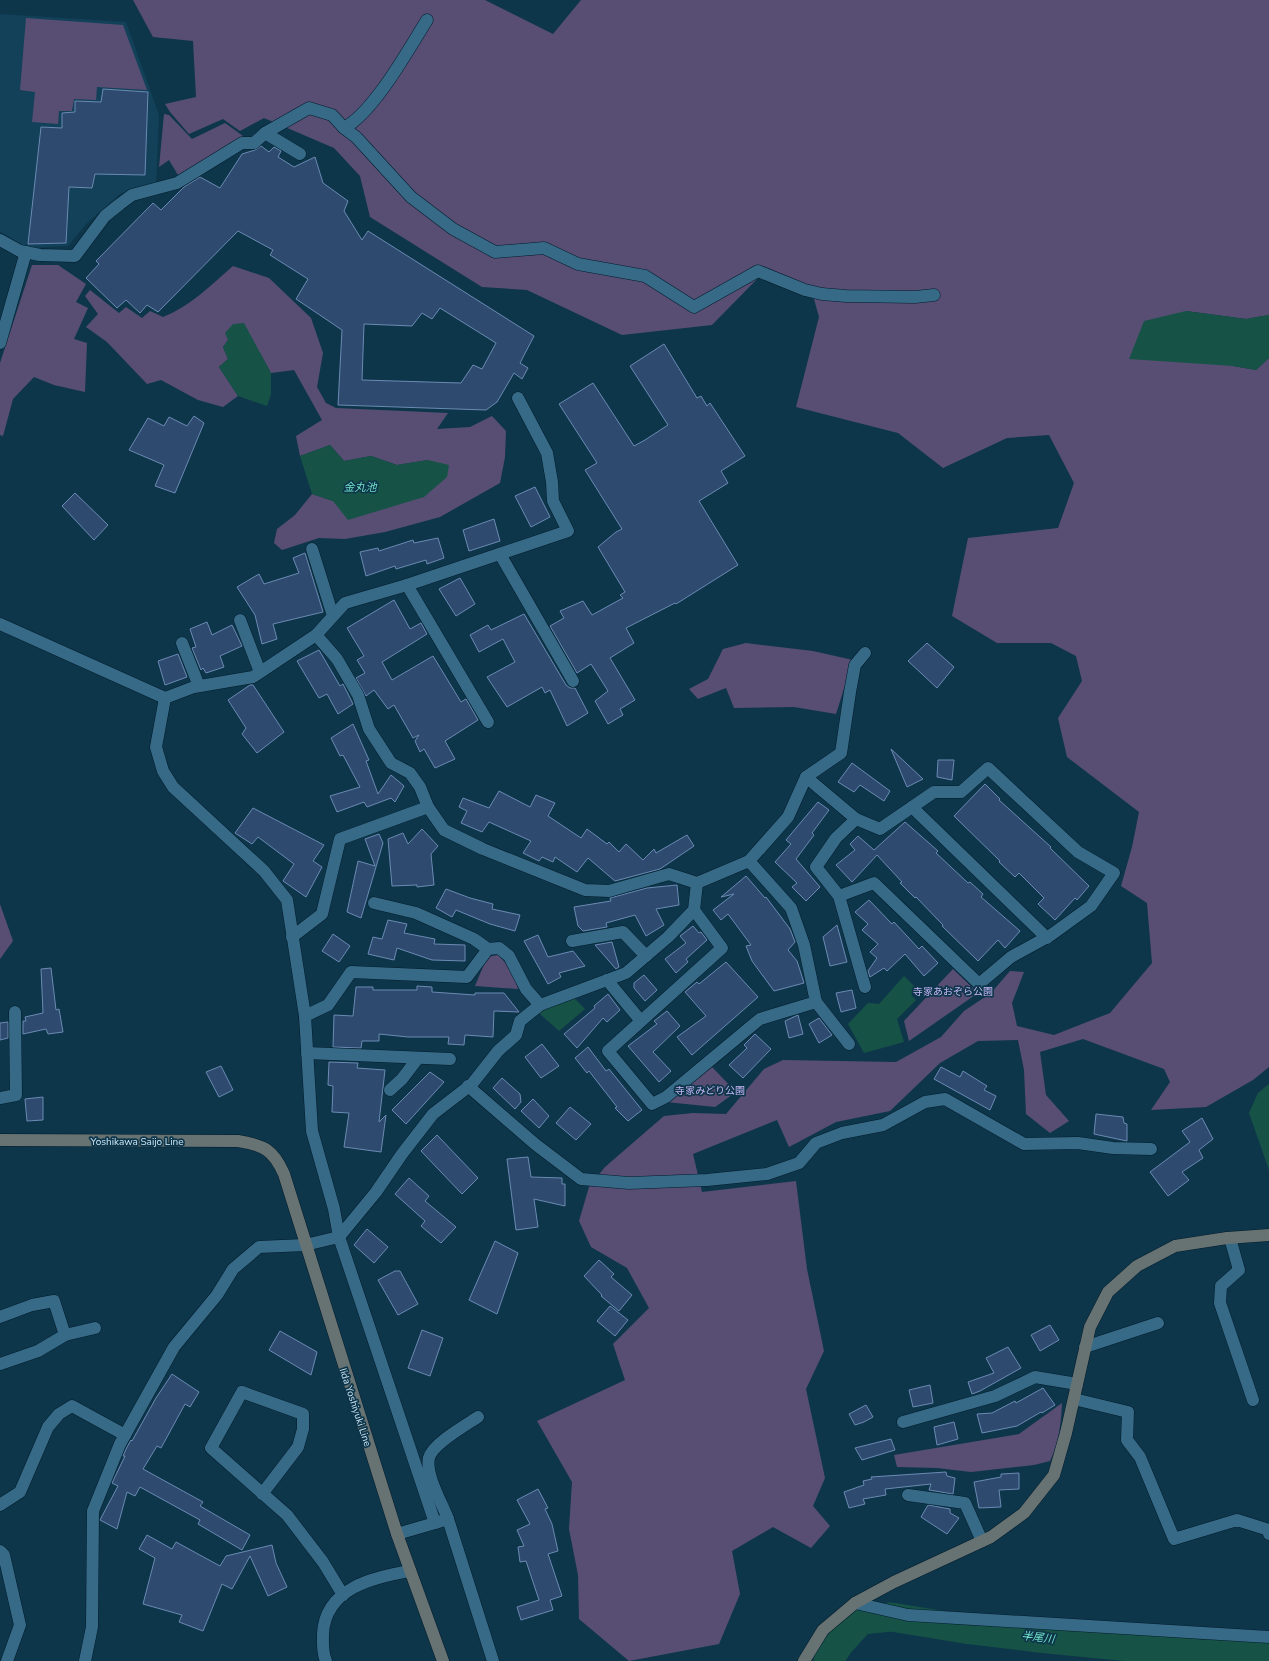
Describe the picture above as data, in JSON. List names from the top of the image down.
{
  "streets": {
    "main road": ["Yoshikawa Saijo Line", "Iida Yoshiyuki Line"]
  },
  "crossings": [
    ["Yoshikawa Saijo Line", "Iida Yoshiyuki Line"]
  ],
  "water": ["金丸池", "半尾川"],
  "parks": ["寺家あおぞら公園", "寺家みどり公園"]
}
